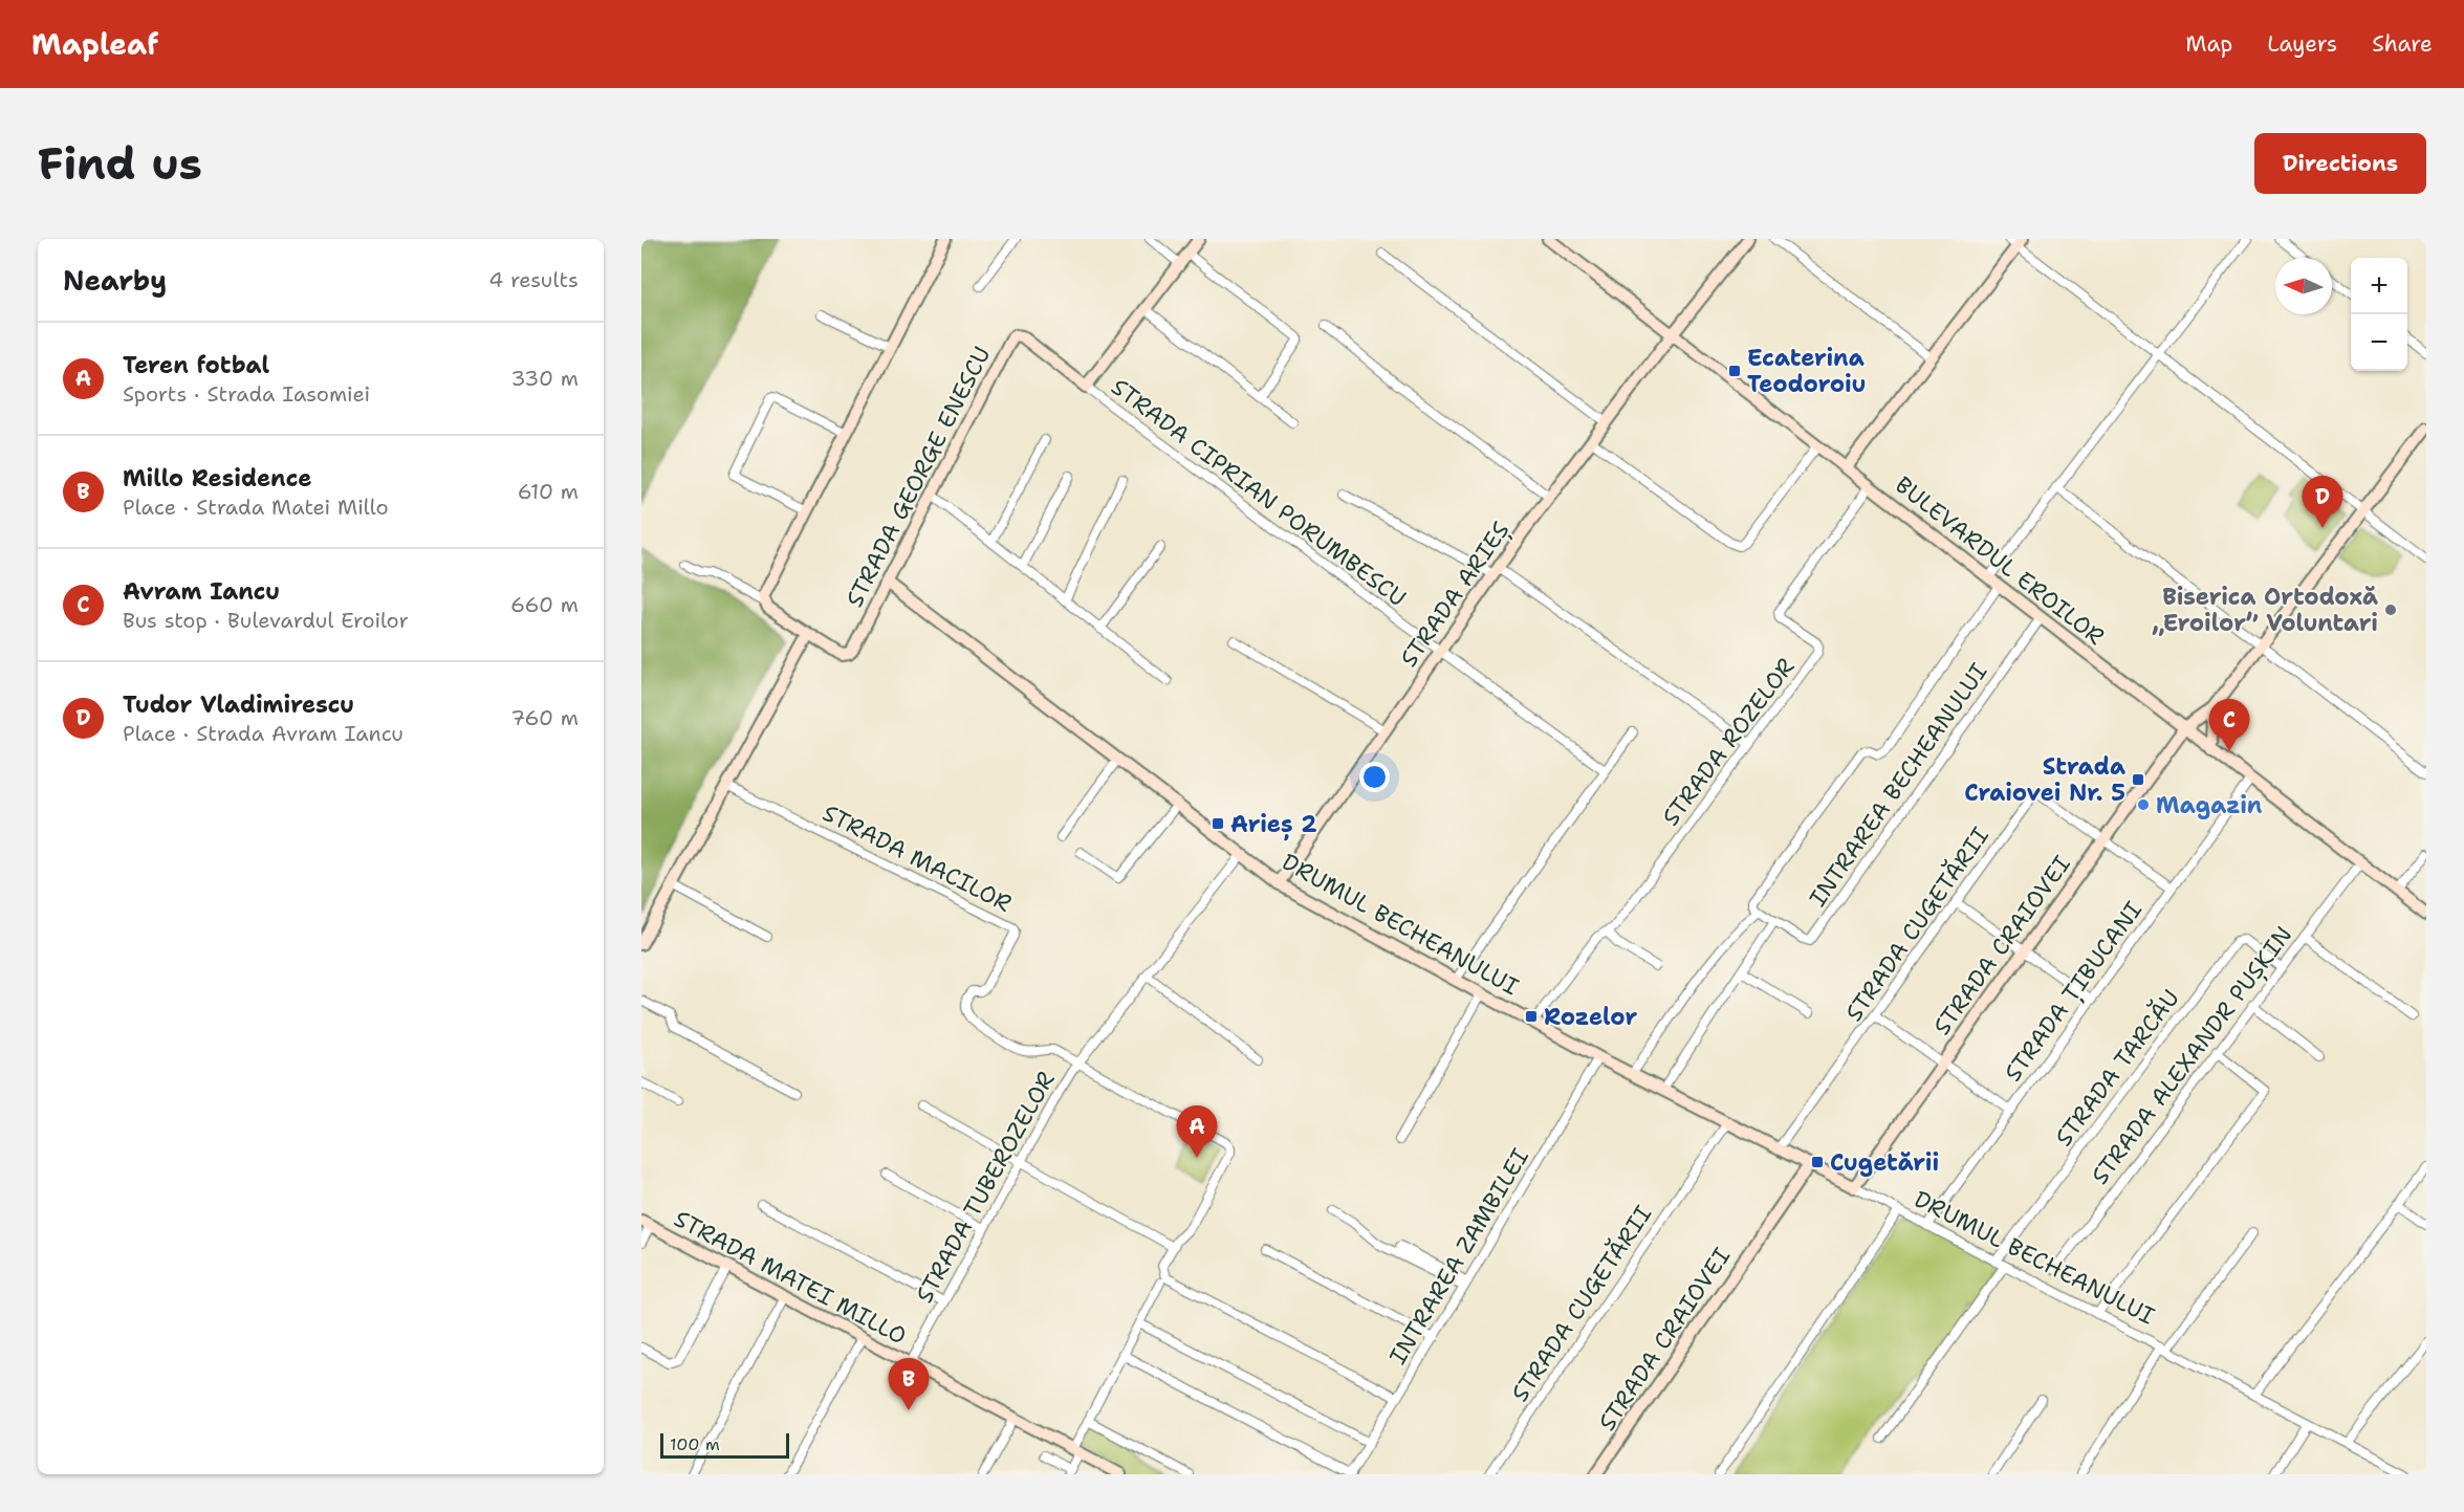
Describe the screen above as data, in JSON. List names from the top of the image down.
{
  "streets": {
    "street": [
      "STRADA GEORGE ENESCU",
      "STRADA CIPRIAN PORUMBESCU",
      "BULEVARDUL EROILOR",
      "STRADA ARIEȘ",
      "STRADA ROZELOR",
      "INTRAREA BECHEANULUI",
      "STRADA MACILOR",
      "DRUMUL BECHEANULUI",
      "STRADA CUGETĂRII",
      "STRADA CRAIOVEI",
      "STRADA ȚIBUCANI",
      "STRADA ALEXANDR PUȘKIN",
      "STRADA TARCĂU",
      "STRADA TUBEROZELOR",
      "INTRAREA ZAMBILEI",
      "STRADA MATEI MILLO"
    ]
  },
  "crossings": [
    ["STRADA GEORGE ENESCU", "STRADA CIPRIAN PORUMBESCU"],
    ["STRADA GEORGE ENESCU", "DRUMUL BECHEANULUI"],
    ["STRADA CIPRIAN PORUMBESCU", "STRADA ARIEȘ"],
    ["BULEVARDUL EROILOR", "STRADA ARIEȘ"],
    ["BULEVARDUL EROILOR", "STRADA ROZELOR"],
    ["BULEVARDUL EROILOR", "INTRAREA BECHEANULUI"],
    ["BULEVARDUL EROILOR", "STRADA CRAIOVEI"],
    ["BULEVARDUL EROILOR", "STRADA ȚIBUCANI"],
    ["BULEVARDUL EROILOR", "STRADA ALEXANDR PUȘKIN"],
    ["STRADA ARIEȘ", "DRUMUL BECHEANULUI"],
    ["STRADA ROZELOR", "DRUMUL BECHEANULUI"],
    ["STRADA MACILOR", "STRADA TUBEROZELOR"],
    ["DRUMUL BECHEANULUI", "STRADA CUGETĂRII"],
    ["DRUMUL BECHEANULUI", "STRADA CRAIOVEI"],
    ["DRUMUL BECHEANULUI", "STRADA ȚIBUCANI"],
    ["DRUMUL BECHEANULUI", "STRADA TARCĂU"],
    ["DRUMUL BECHEANULUI", "STRADA TUBEROZELOR"],
    ["DRUMUL BECHEANULUI", "INTRAREA ZAMBILEI"],
    ["STRADA CUGETĂRII", "STRADA CRAIOVEI"],
    ["STRADA CUGETĂRII", "STRADA ȚIBUCANI"],
    ["STRADA ALEXANDR PUȘKIN", "STRADA TARCĂU"],
    ["STRADA TUBEROZELOR", "STRADA MATEI MILLO"]
  ],
  "places": {
    "transit": [
      "Ecaterina Teodoroiu",
      "Strada Craiovei Nr. 5",
      "Arieș 2",
      "Rozelor",
      "Cugetării"
    ],
    "other": ["Biserica Ortodoxă „Eroilor” Voluntari", "Magazin"]
  },
  "scale_bar": "100 m",
  "north": "left",
  "page": {
    "header": "Mapleaf",
    "nav": ["Map", "Layers", "Share"],
    "buttons": "Directions",
    "title": "Find us",
    "heading": ["Nearby", "4 results"],
    "map_buttons": ["+", "−"],
    "list": [
      {
        "mark": "A",
        "name": "Teren fotbal",
        "note": "Sports · Strada Iasomiei",
        "value": "330 m"
      },
      {
        "mark": "B",
        "name": "Millo Residence",
        "note": "Place · Strada Matei Millo",
        "value": "610 m"
      },
      {
        "mark": "C",
        "name": "Avram Iancu",
        "note": "Bus stop · Bulevardul Eroilor",
        "value": "660 m"
      },
      {
        "mark": "D",
        "name": "Tudor Vladimirescu",
        "note": "Place · Strada Avram Iancu",
        "value": "760 m"
      }
    ],
    "pins": [
      "D",
      "C",
      "A",
      "B"
    ],
    "scale": "100 m"
  }
}
